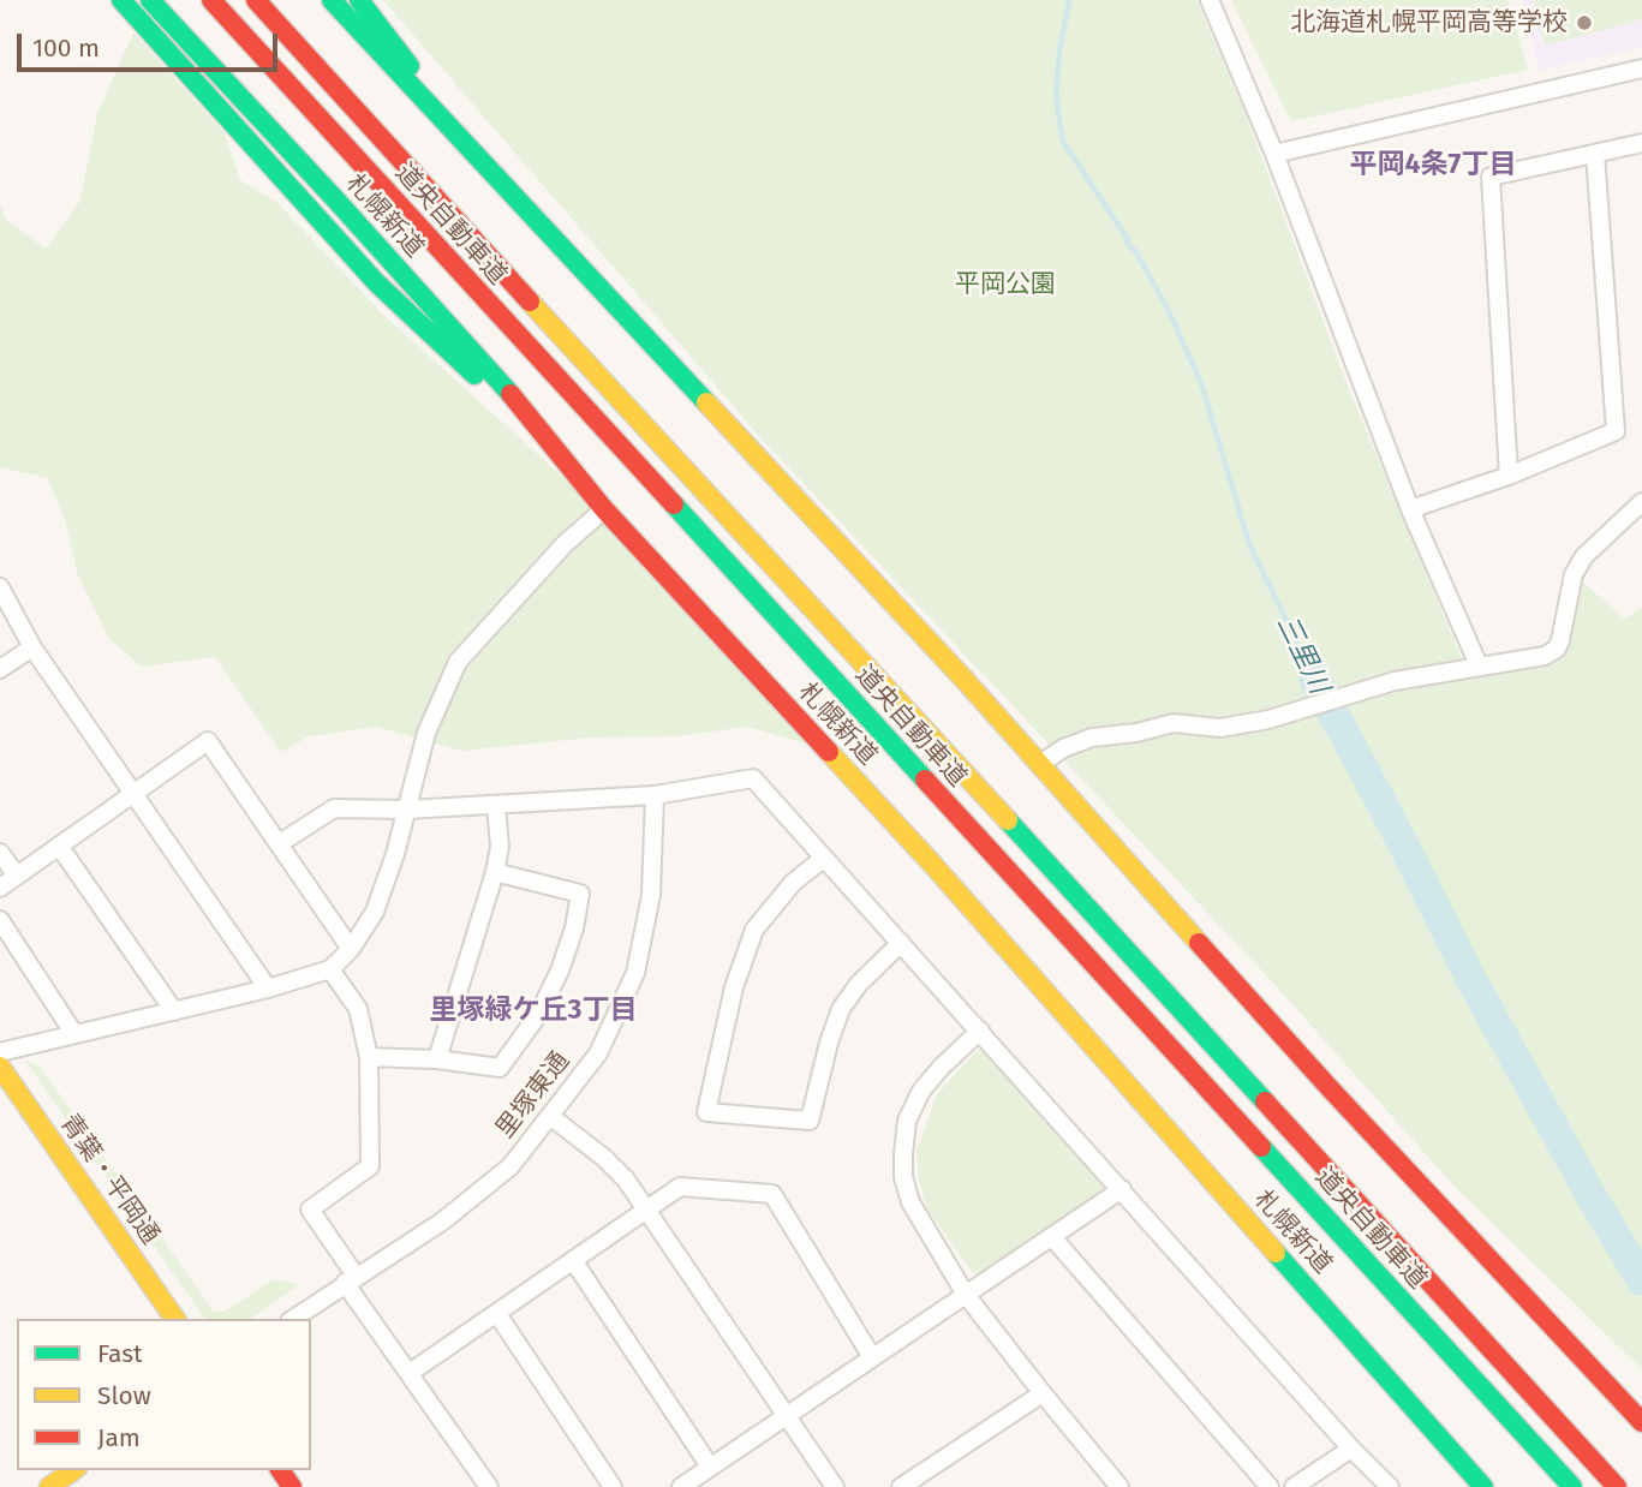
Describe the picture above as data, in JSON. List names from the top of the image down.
{
  "streets": {
    "main road": ["札幌新道", "道央自動車道", "青葉・平岡通"],
    "street": ["里塚東通"]
  },
  "districts": ["平岡4条7丁目", "里塚緑ケ丘3丁目"],
  "water": ["三里川"],
  "parks": ["平岡公園"],
  "places": ["北海道札幌平岡高等学校"],
  "legend": ["Fast", "Slow", "Jam"],
  "scale_bar": "100 m"
}
